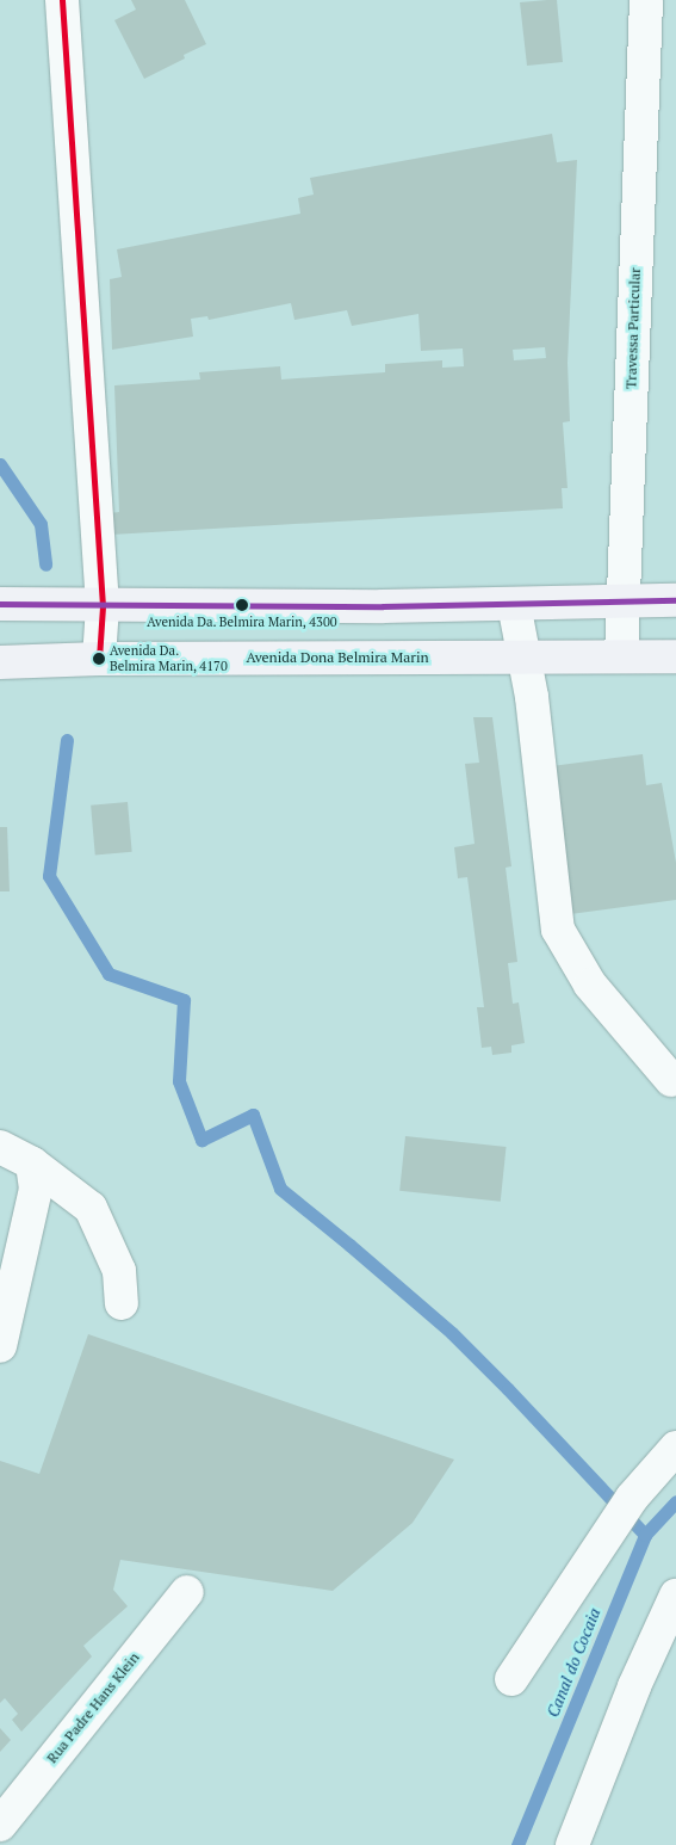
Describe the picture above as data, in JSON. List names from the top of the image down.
{
  "streets": {
    "main road": ["Avenida Dona Belmira Marin"],
    "street": ["Travessa Particular", "Rua Padre Hans Klein"]
  },
  "crossings": [
    ["Travessa Particular", "Avenida Dona Belmira Marin"]
  ],
  "water": ["Canal do Cocaia"],
  "places": ["Avenida Da. Belmira Marin, 4300", "Avenida Da. Belmira Marin, 4170"]
}
